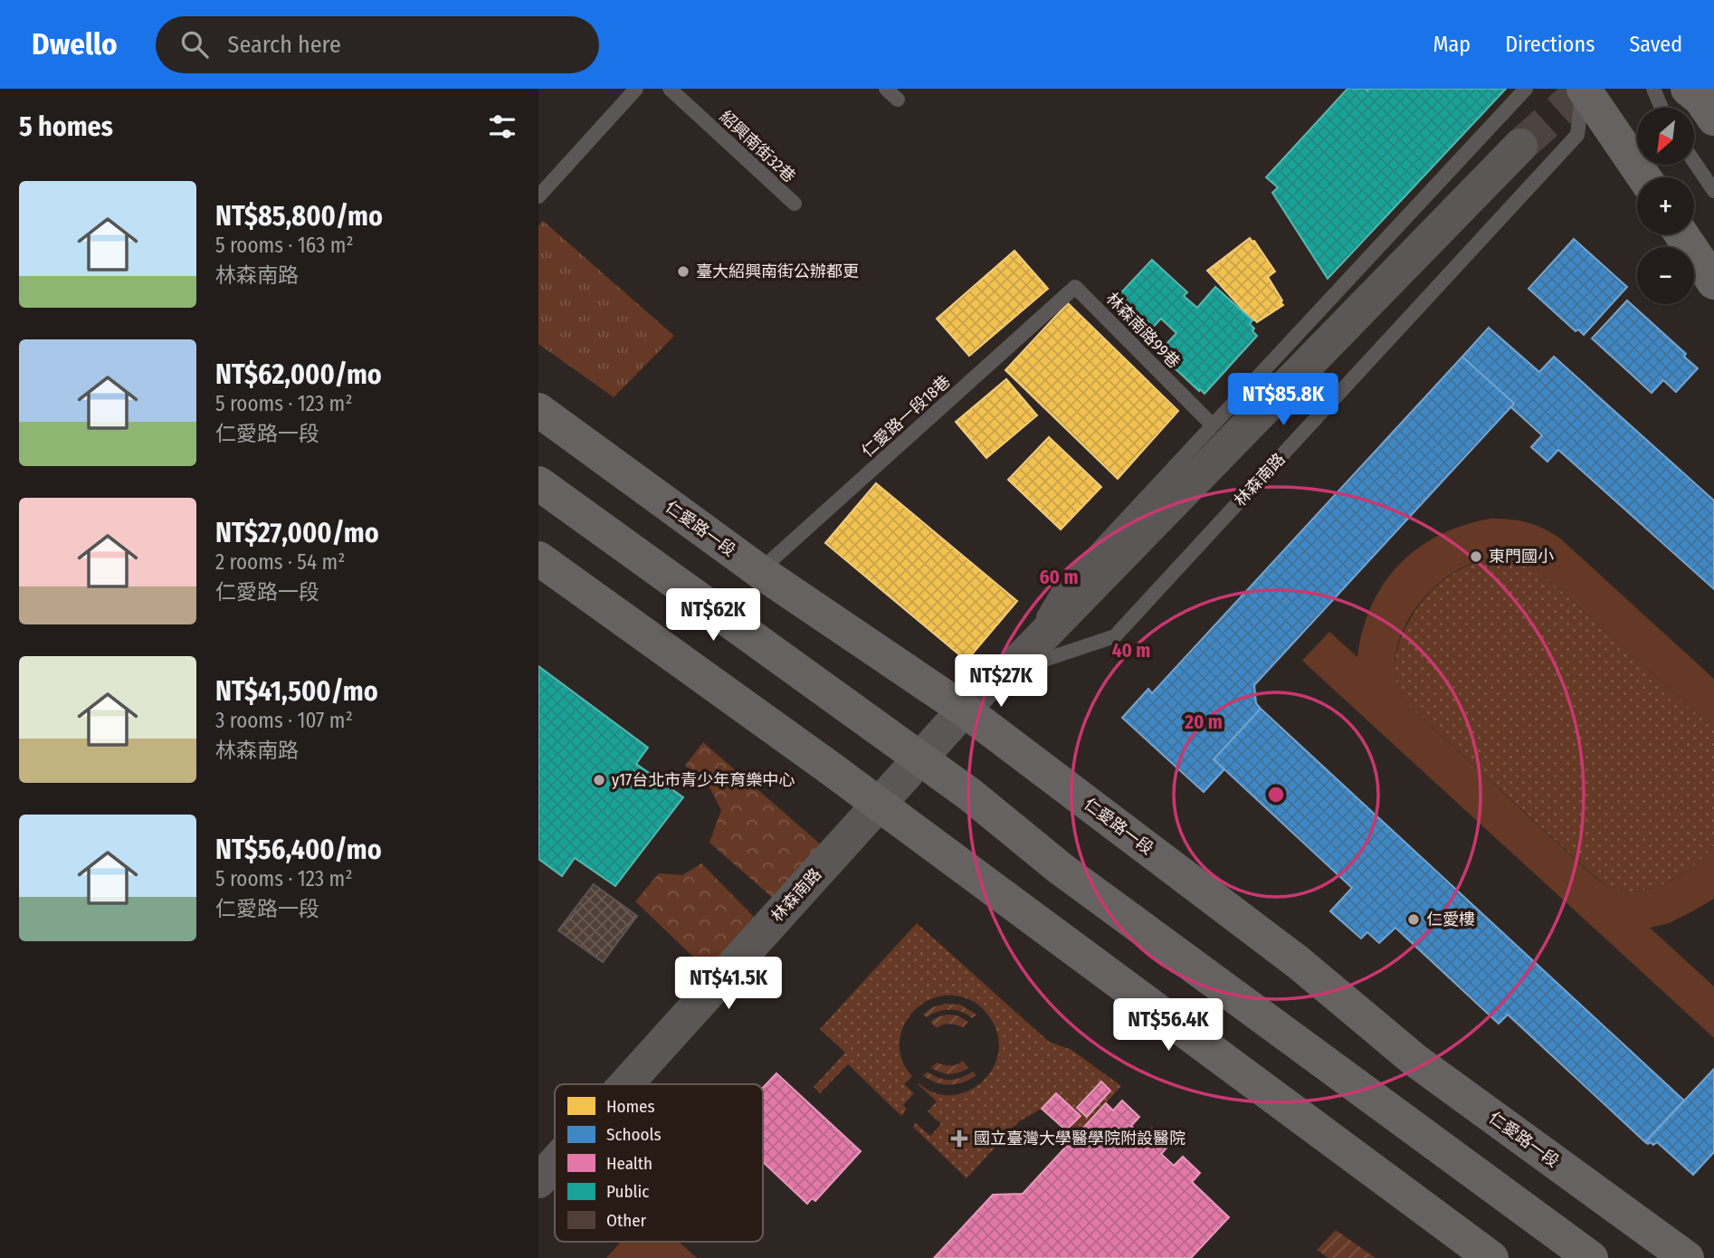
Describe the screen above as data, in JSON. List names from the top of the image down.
{
  "streets": {
    "main road": ["仁愛路一段"],
    "street": ["林森南路"],
    "lane": ["紹興南街32巷", "林森南路99巷", "仁愛路一段18巷"]
  },
  "crossings": [
    ["林森南路99巷", "仁愛路一段18巷"],
    ["林森南路99巷", "林森南路"],
    ["仁愛路一段18巷", "仁愛路一段"],
    ["林森南路", "仁愛路一段"]
  ],
  "places": {
    "other": [
      "臺大紹興南街公辦都更",
      "東門國小",
      "y17台北市青少年育樂中心",
      "仁愛樓"
    ],
    "health": ["國立臺灣大學醫學院附設醫院"]
  },
  "legend": [
    "Homes",
    "Schools",
    "Health",
    "Public",
    "Other"
  ],
  "north": "bottom left",
  "page": {
    "header": "Dwello",
    "search": "Search here",
    "nav": ["Map", "Directions", "Saved"],
    "heading": "5 homes",
    "map_buttons": ["+", "−"],
    "list": [
      {
        "name": "NT$85,800/mo",
        "note": "5 rooms · 163 m² · 林森南路"
      },
      {
        "name": "NT$62,000/mo",
        "note": "5 rooms · 123 m² · 仁愛路一段"
      },
      {
        "name": "NT$27,000/mo",
        "note": "2 rooms · 54 m² · 仁愛路一段"
      },
      {
        "name": "NT$41,500/mo",
        "note": "3 rooms · 107 m² · 林森南路"
      },
      {
        "name": "NT$56,400/mo",
        "note": "5 rooms · 123 m² · 仁愛路一段"
      }
    ],
    "price": [
      "NT$85.8K",
      "NT$62K",
      "NT$27K",
      "NT$41.5K",
      "NT$56.4K"
    ]
  },
  "rings": ["60 m", "40 m", "20 m"]
}
